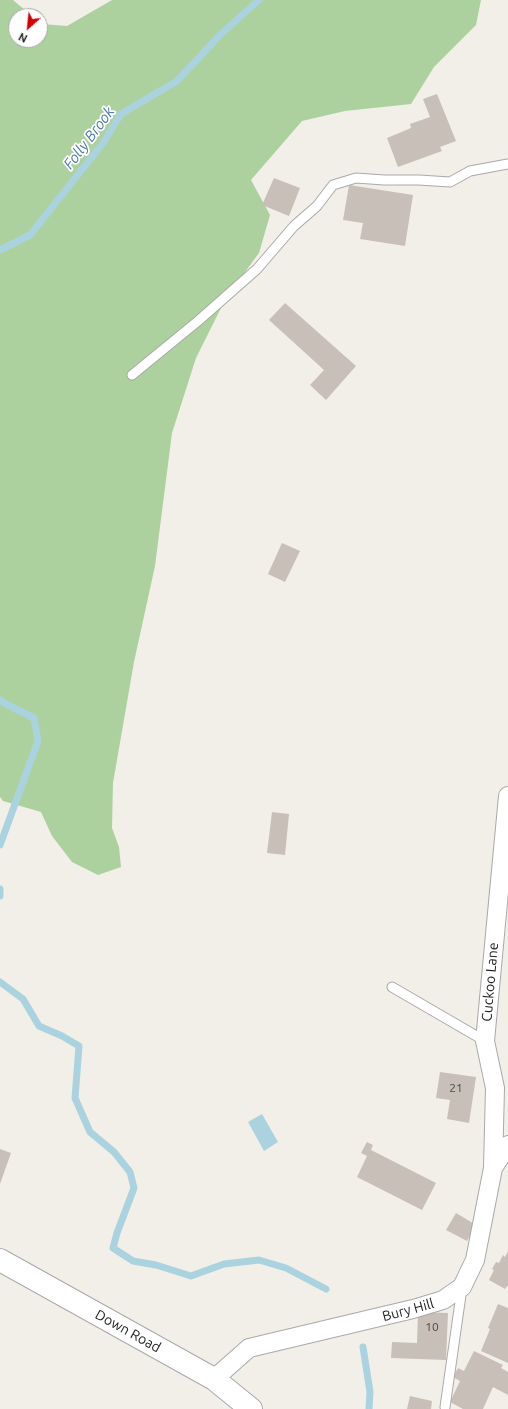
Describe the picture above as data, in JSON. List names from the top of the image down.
{
  "streets": {
    "street": ["Cuckoo Lane", "Bury Hill", "Down Road"]
  },
  "crossings": [
    ["Cuckoo Lane", "Bury Hill"],
    ["Bury Hill", "Down Road"]
  ],
  "water": ["Folly Brook"],
  "house_numbers": ["21", "10"],
  "north": "bottom left"
}
